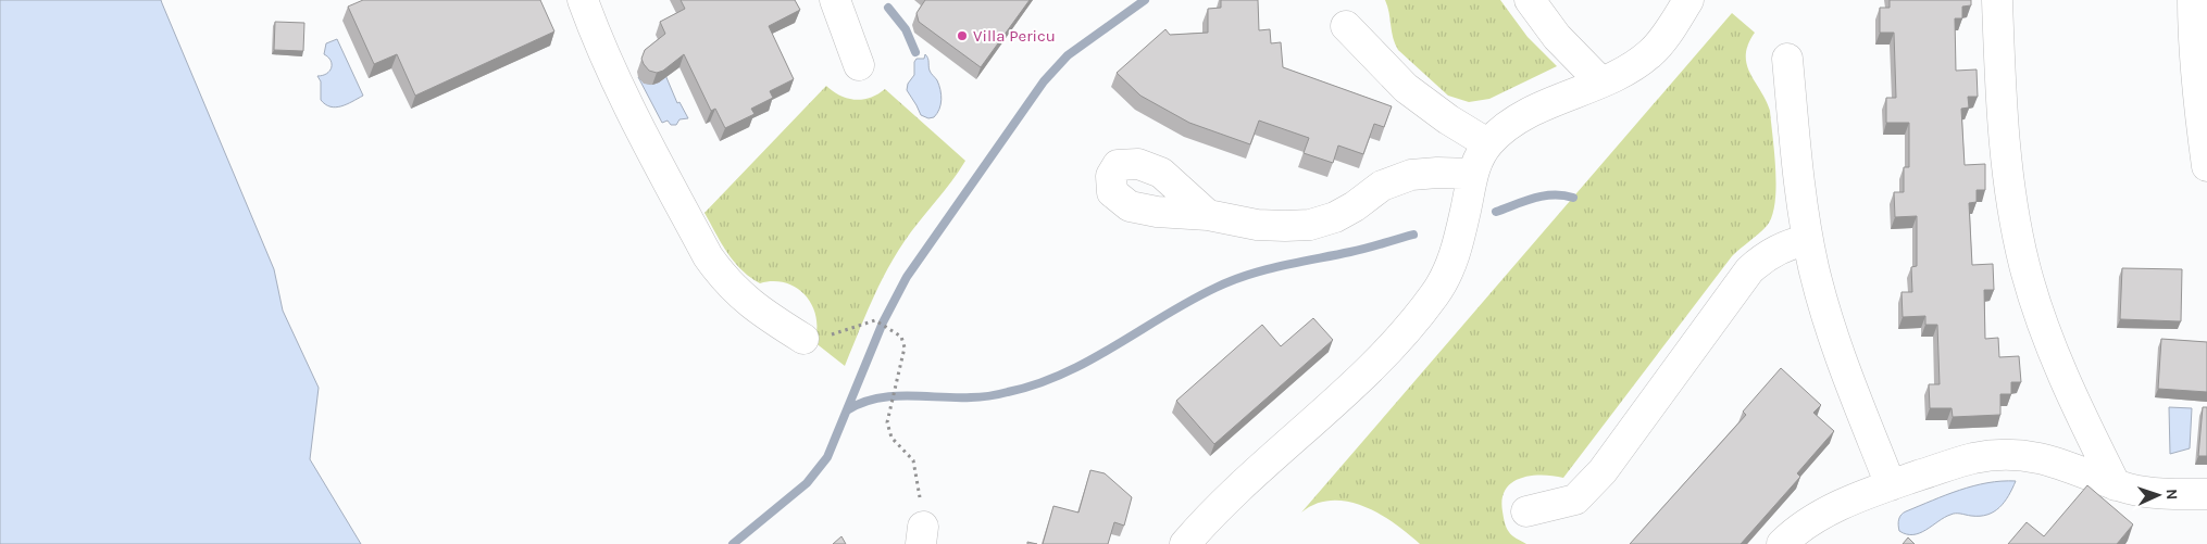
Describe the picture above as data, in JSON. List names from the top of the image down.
{
  "places": ["Villa Pericu"],
  "north": "right"
}
